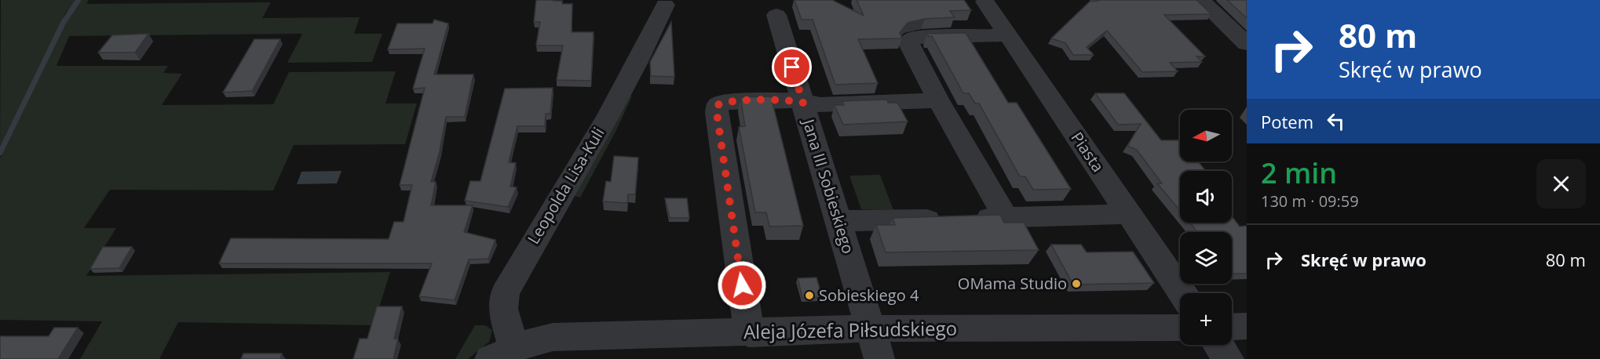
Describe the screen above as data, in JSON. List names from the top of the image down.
{
  "streets": {
    "street": [
      "Piasta",
      "Leopolda Lisa-Kuli",
      "Jana III Sobieskiego",
      "Aleja Józefa Piłsudskiego"
    ]
  },
  "crossings": [
    ["Leopolda Lisa-Kuli", "Aleja Józefa Piłsudskiego"],
    ["Jana III Sobieskiego", "Aleja Józefa Piłsudskiego"]
  ],
  "places": ["OMama Studio", "Sobieskiego 4"],
  "north": "left",
  "page": {
    "turn": ["80 m", "Skręć w prawo"],
    "then": "Potem",
    "map_buttons": "+",
    "heading": ["2 min", "130 m · 09:59"],
    "list": [
      {
        "name": "Skręć w prawo",
        "value": "80 m"
      }
    ]
  }
}
